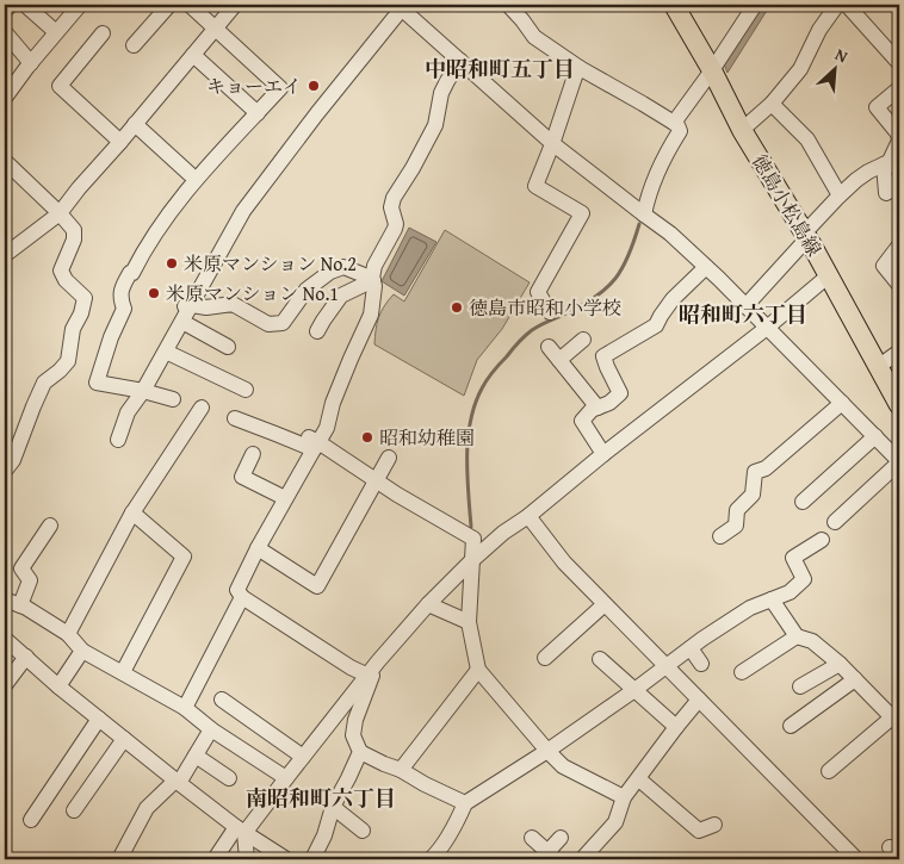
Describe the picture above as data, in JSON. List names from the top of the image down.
{
  "streets": {
    "main road": ["徳島小松島線"]
  },
  "districts": ["中昭和町五丁目", "昭和町六丁目", "南昭和町六丁目"],
  "places": [
    "キョーエイ",
    "米原マンション No.2",
    "米原マンション No.1",
    "徳島市昭和小学校",
    "昭和幼稚園"
  ],
  "north": "top right"
}
